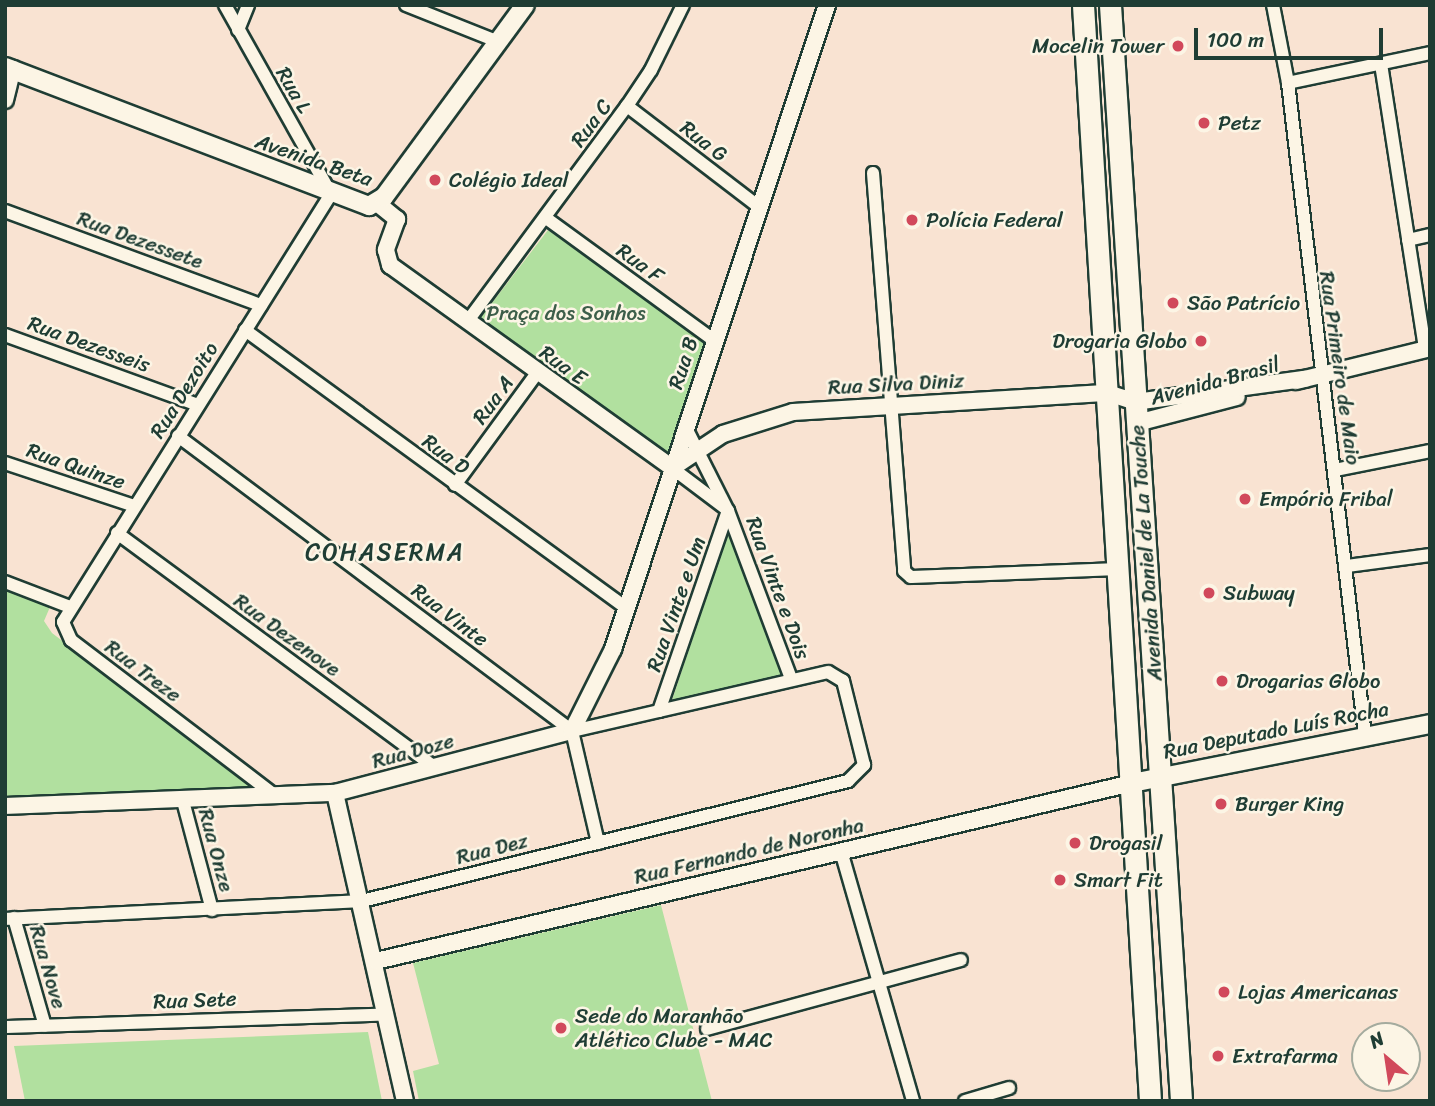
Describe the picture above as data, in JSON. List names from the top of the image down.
{
  "streets": {
    "main road": ["Avenida Beta", "Avenida Daniel de La Touche", "Rua Deputado Luís Rocha"],
    "street": [
      "Rua L",
      "Rua C",
      "Rua G",
      "Rua Dezessete",
      "Rua F",
      "Rua Dezesseis",
      "Rua B",
      "Rua E",
      "Rua Primeiro de Maio",
      "Avenida Brasil",
      "Rua Silva Diniz",
      "Rua Dezoito",
      "Rua A",
      "Rua D",
      "Rua Quinze",
      "Rua Vinte e Dois",
      "Rua Vinte e Um",
      "Rua Vinte",
      "Rua Dezenove",
      "Rua Treze",
      "Rua Doze",
      "Rua Dez",
      "Rua Onze",
      "Rua Fernando de Noronha",
      "Rua Nove",
      "Rua Sete"
    ]
  },
  "crossings": [
    ["Rua L", "Avenida Beta"],
    ["Rua L", "Rua Dezoito"],
    ["Rua C", "Rua G"],
    ["Rua C", "Rua F"],
    ["Rua C", "Rua E"],
    ["Rua G", "Rua B"],
    ["Avenida Beta", "Rua E"],
    ["Avenida Beta", "Rua Dezoito"],
    ["Rua Dezessete", "Rua Dezoito"],
    ["Rua F", "Rua B"],
    ["Rua Dezesseis", "Rua Dezoito"],
    ["Rua B", "Rua E"],
    ["Rua B", "Rua Silva Diniz"],
    ["Rua B", "Rua D"],
    ["Rua B", "Rua Vinte e Dois"],
    ["Rua B", "Rua Vinte"],
    ["Rua B", "Rua Doze"],
    ["Rua E", "Rua Silva Diniz"],
    ["Rua E", "Rua A"],
    ["Rua E", "Rua Vinte e Dois"],
    ["Rua Primeiro de Maio", "Avenida Brasil"],
    ["Rua Primeiro de Maio", "Rua Deputado Luís Rocha"],
    ["Avenida Brasil", "Rua Silva Diniz"],
    ["Avenida Brasil", "Avenida Daniel de La Touche"],
    ["Rua Silva Diniz", "Avenida Daniel de La Touche"],
    ["Rua Silva Diniz", "Rua Vinte e Dois"],
    ["Rua Dezoito", "Rua D"],
    ["Rua Dezoito", "Rua Quinze"],
    ["Rua Dezoito", "Rua Vinte"],
    ["Rua Dezoito", "Rua Dezenove"],
    ["Rua Dezoito", "Rua Treze"],
    ["Rua A", "Rua D"],
    ["Avenida Daniel de La Touche", "Rua Deputado Luís Rocha"],
    ["Avenida Daniel de La Touche", "Rua Fernando de Noronha"],
    ["Rua Vinte e Dois", "Rua Vinte e Um"],
    ["Rua Vinte e Dois", "Rua Doze"],
    ["Rua Vinte e Um", "Rua Doze"],
    ["Rua Vinte", "Rua Doze"],
    ["Rua Dezenove", "Rua Doze"],
    ["Rua Treze", "Rua Doze"],
    ["Rua Deputado Luís Rocha", "Rua Fernando de Noronha"],
    ["Rua Doze", "Rua Dez"],
    ["Rua Doze", "Rua Onze"],
    ["Rua Dez", "Rua Onze"],
    ["Rua Dez", "Rua Nove"],
    ["Rua Nove", "Rua Sete"]
  ],
  "districts": ["COHASERMA"],
  "parks": ["Praça dos Sonhos"],
  "places": [
    "Mocelin Tower",
    "Petz",
    "Colégio Ideal",
    "Polícia Federal",
    "São Patrício",
    "Drogaria Globo",
    "Empório Fribal",
    "Subway",
    "Drogarias Globo",
    "Burger King",
    "Drogasil",
    "Smart Fit",
    "Lojas Americanas",
    "Sede do Maranhão Atlético Clube - MAC",
    "Extrafarma"
  ],
  "scale_bar": "100 m",
  "north": "top left"
}
